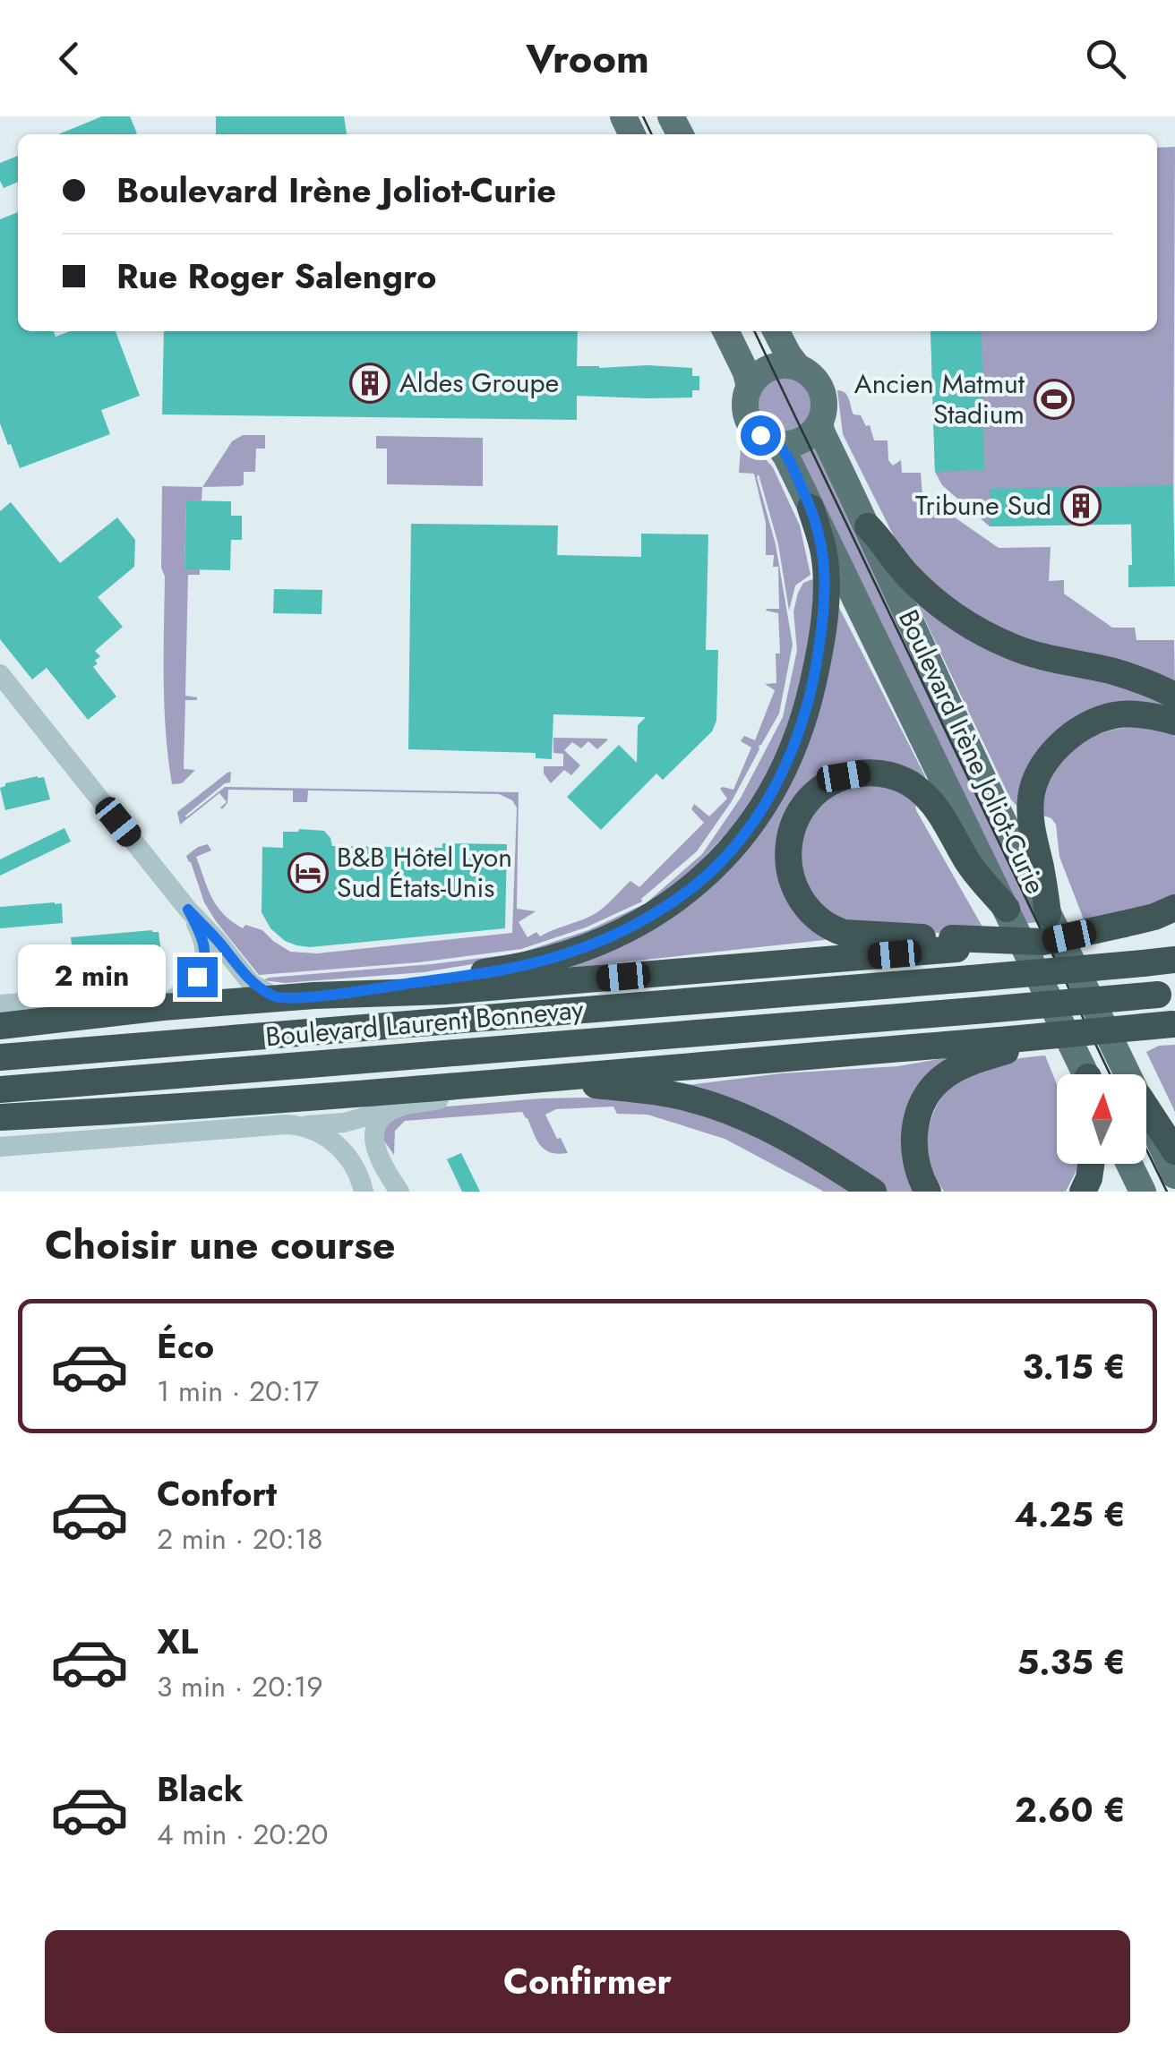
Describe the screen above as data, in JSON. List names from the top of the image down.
{
  "streets": {
    "highway": ["Boulevard Laurent Bonnevay"],
    "main road": ["Boulevard Irène Joliot-Curie"]
  },
  "places": {
    "building": ["Aldes Groupe", "Tribune Sud"],
    "sports": ["Ancien Matmut Stadium"],
    "hotel": ["B&B Hôtel Lyon Sud États-Unis"]
  },
  "north": "top",
  "page": {
    "header": "Vroom",
    "banner": ["Boulevard Irène Joliot-Curie", "Rue Roger Salengro"],
    "bubble": "2 min",
    "heading": "Choisir une course",
    "list": [
      {
        "name": "Éco",
        "note": "1 min · 20:17",
        "value": "3.15 €"
      },
      {
        "name": "Confort",
        "note": "2 min · 20:18",
        "value": "4.25 €"
      },
      {
        "name": "XL",
        "note": "3 min · 20:19",
        "value": "5.35 €"
      },
      {
        "name": "Black",
        "note": "4 min · 20:20",
        "value": "2.60 €"
      }
    ],
    "buttons": "Confirmer"
  }
}
